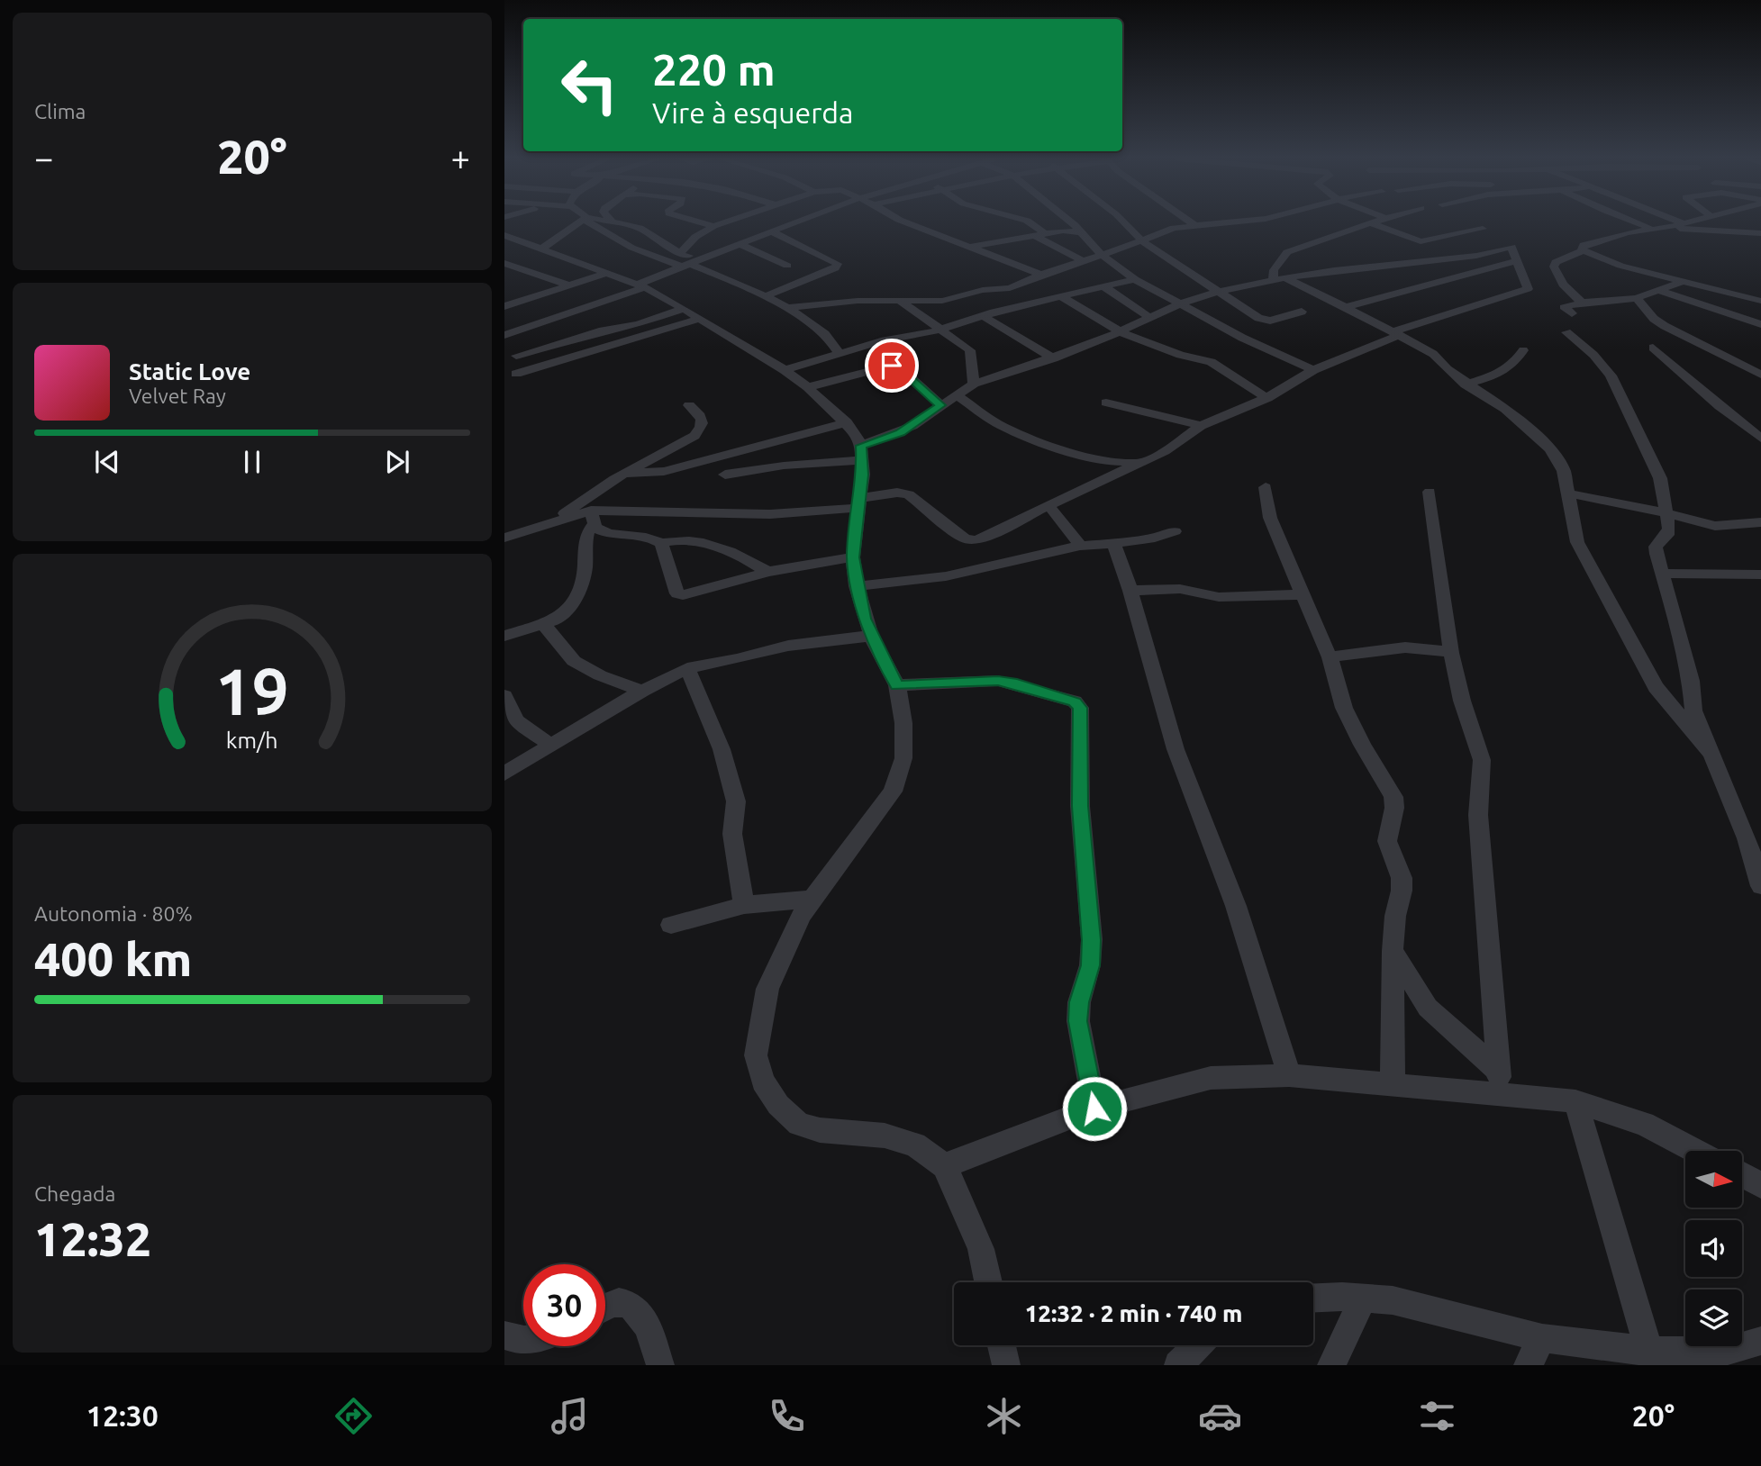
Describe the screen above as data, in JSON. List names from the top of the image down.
{
  "north": "right",
  "page": {
    "tile": [
      "Clima",
      ["Autonomia · 80%", "400 km"],
      ["Chegada", "12:32"]
    ],
    "turn": ["220 m", "Vire à esquerda"],
    "heat": ["−", "20°", "+"],
    "song": ["Static Love", "Velvet Ray"],
    "limit": "30",
    "trip": "12:32 · 2 min · 740 m",
    "tabs": ["12:30", "20°"],
    "gauge": ["19", "km/h"]
  }
}
